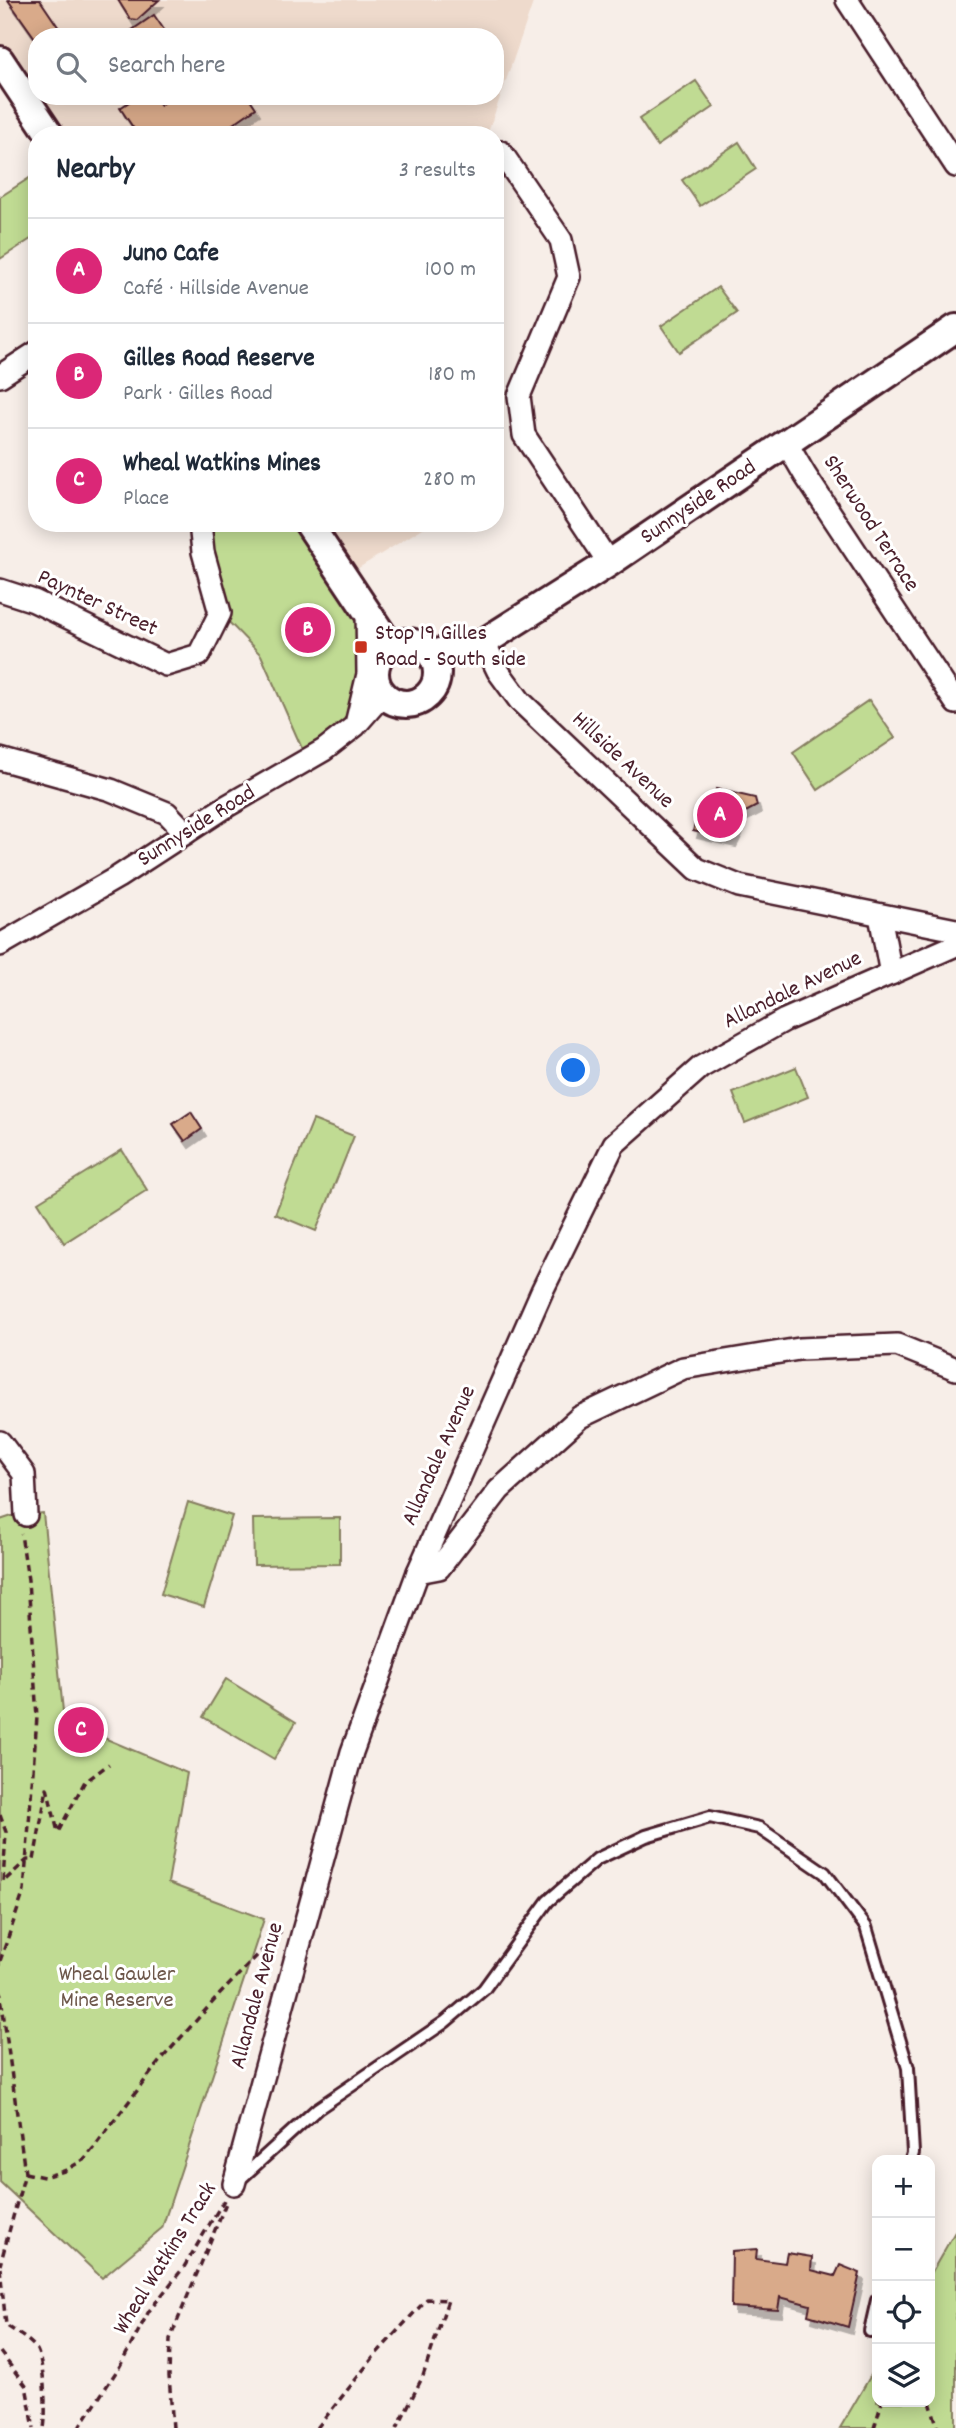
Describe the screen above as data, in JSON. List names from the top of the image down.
{
  "streets": {
    "street": [
      "Sunnyside Road",
      "Sherwood Terrace",
      "Paynter Street",
      "Hillside Avenue",
      "Allandale Avenue"
    ],
    "path": ["Wheal Watkins Track"]
  },
  "crossings": [
    ["Sunnyside Road", "Sherwood Terrace"],
    ["Sunnyside Road", "Hillside Avenue"],
    ["Allandale Avenue", "Wheal Watkins Track"]
  ],
  "parks": ["Wheal Gawler Mine Reserve"],
  "places": {
    "transit": ["Stop 19 Gilles Road - South side"]
  },
  "page": {
    "search": "Search here",
    "heading": ["Nearby", "3 results"],
    "list": [
      {
        "mark": "A",
        "name": "Juno Cafe",
        "note": "Café · Hillside Avenue",
        "value": "100 m"
      },
      {
        "mark": "B",
        "name": "Gilles Road Reserve",
        "note": "Park · Gilles Road",
        "value": "180 m"
      },
      {
        "mark": "C",
        "name": "Wheal Watkins Mines",
        "note": "Place",
        "value": "280 m"
      }
    ],
    "pins": ["B", "A", "C"],
    "map_buttons": ["+", "−"]
  }
}
